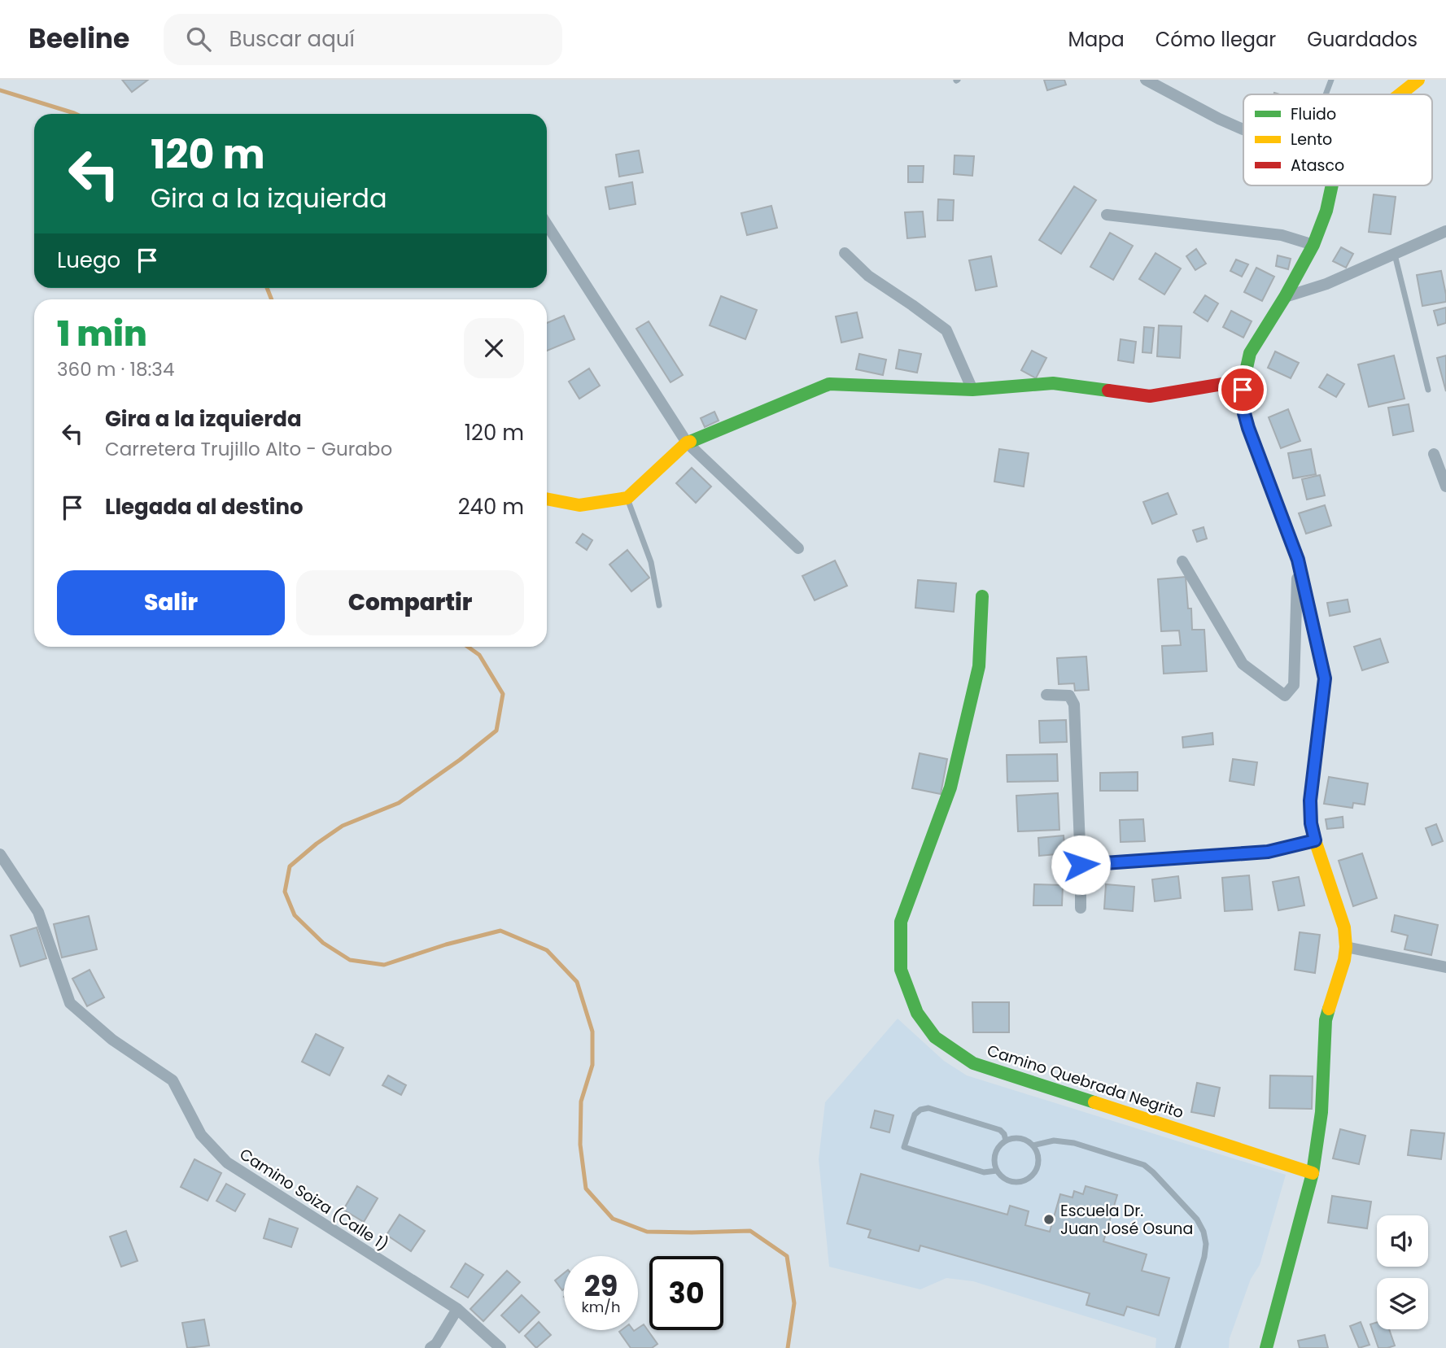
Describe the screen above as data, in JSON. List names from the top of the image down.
{
  "streets": {
    "street": ["Camino Quebrada Negrito", "Camino Soiza (Calle 1)"]
  },
  "places": ["Escuela Dr. Juan José Osuna"],
  "legend": ["Fluido", "Lento", "Atasco"],
  "page": {
    "header": "Beeline",
    "search": "Buscar aquí",
    "nav": ["Mapa", "Cómo llegar", "Guardados"],
    "turn": ["120 m", "Gira a la izquierda"],
    "then": "Luego",
    "heading": ["1 min", "360 m · 18:34"],
    "list": [
      {
        "name": "Gira a la izquierda",
        "note": "Carretera Trujillo Alto - Gurabo",
        "value": "120 m"
      },
      {
        "name": "Llegada al destino",
        "value": "240 m"
      }
    ],
    "buttons": ["Salir", "Compartir"],
    "speed": "29 km/h",
    "limit": "30"
  }
}
